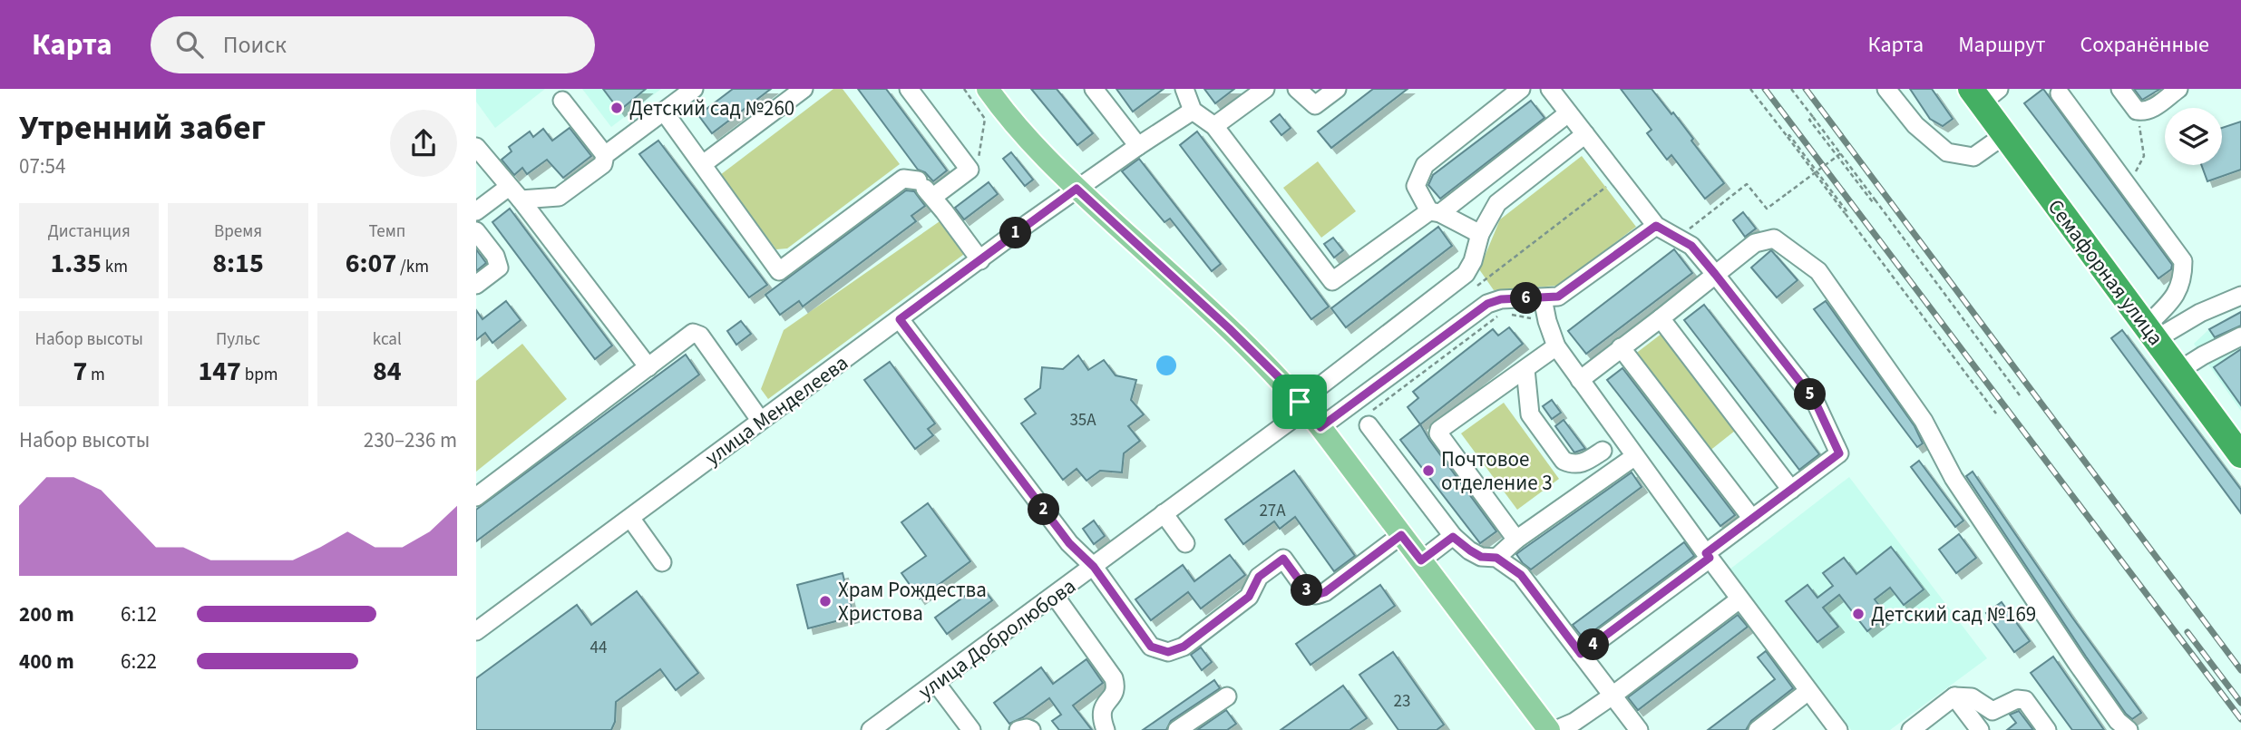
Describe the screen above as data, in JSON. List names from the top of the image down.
{
  "streets": {
    "highway": ["Семафорная улица"],
    "street": ["улица Менделеева", "улица Добролюбова"]
  },
  "places": [
    "Детский сад №260",
    "Почтовое отделение 3",
    "Храм Рождества Христова",
    "Детский сад №169"
  ],
  "house_numbers": [
    "35А",
    "27А",
    "44",
    "23"
  ],
  "page": {
    "header": "Карта",
    "search": "Поиск",
    "nav": ["Карта", "Маршрут", "Сохранённые"],
    "heading": ["Утренний забег", "07:54"],
    "stats": [
      ["Дистанция", "1.35 km"],
      ["Время", "8:15"],
      ["Темп", "6:07 /km"],
      ["Набор высоты", "7 m"],
      ["Пульс", "147 bpm"],
      ["kcal", "84"]
    ],
    "pins": [
      "1",
      "6",
      "5",
      "2",
      "3",
      "4"
    ],
    "chart": ["Набор высоты", "230–236 m"],
    "list": [
      {
        "name": "200 m",
        "note": "6:12"
      },
      {
        "name": "400 m",
        "note": "6:22"
      }
    ]
  }
}
